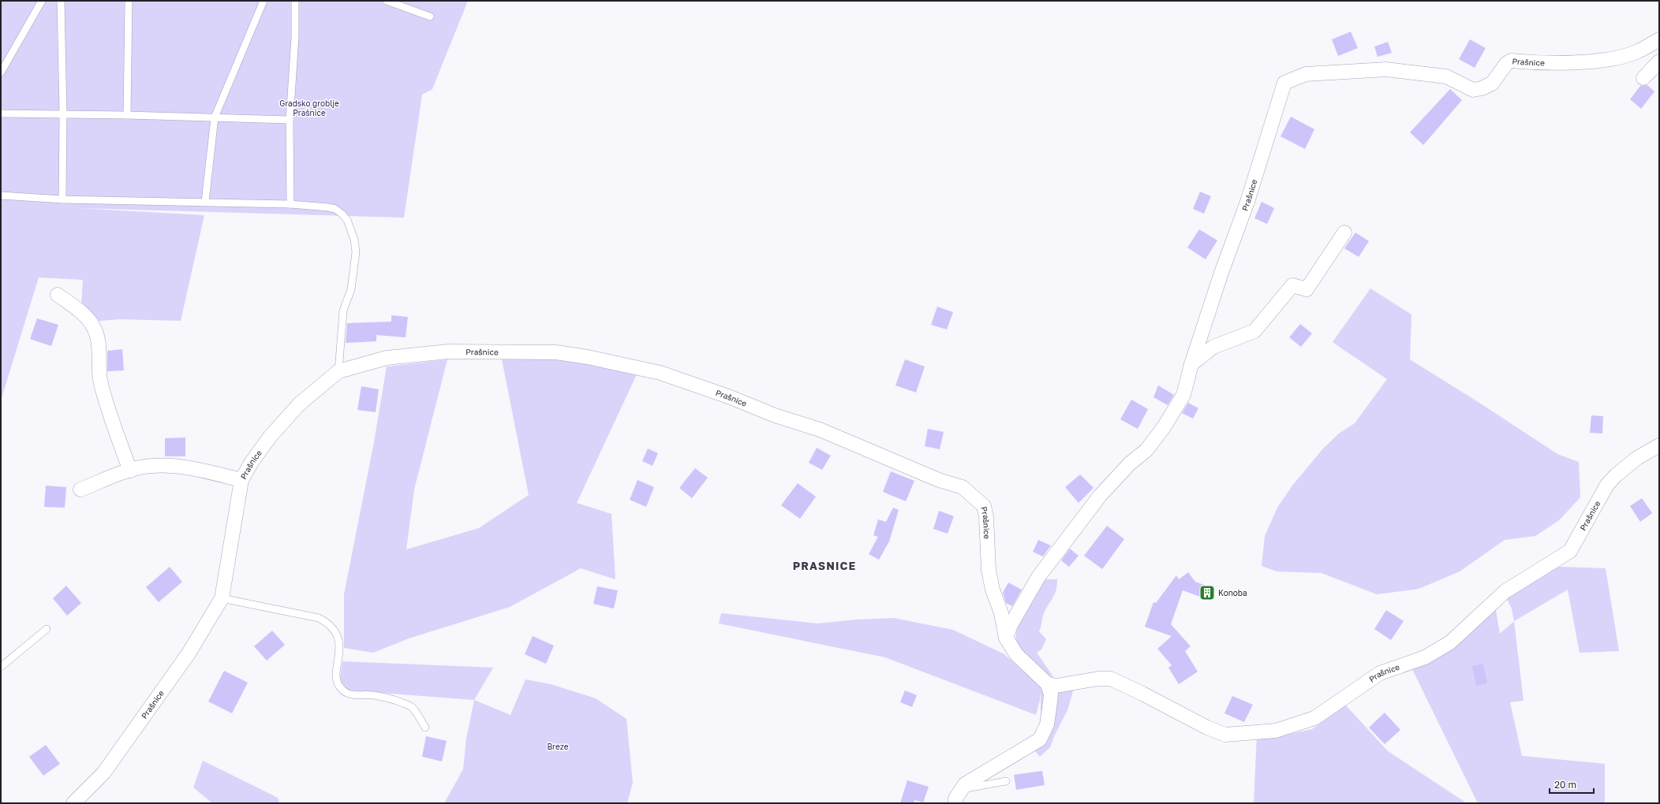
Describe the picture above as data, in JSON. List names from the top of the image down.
{
  "streets": {
    "street": ["Prašnice"]
  },
  "districts": ["PRASNICE"],
  "parks": ["Gradsko groblje Prašnice", "Breze"],
  "places": {
    "building": ["Konoba"]
  },
  "scale_bar": "20 m"
}
